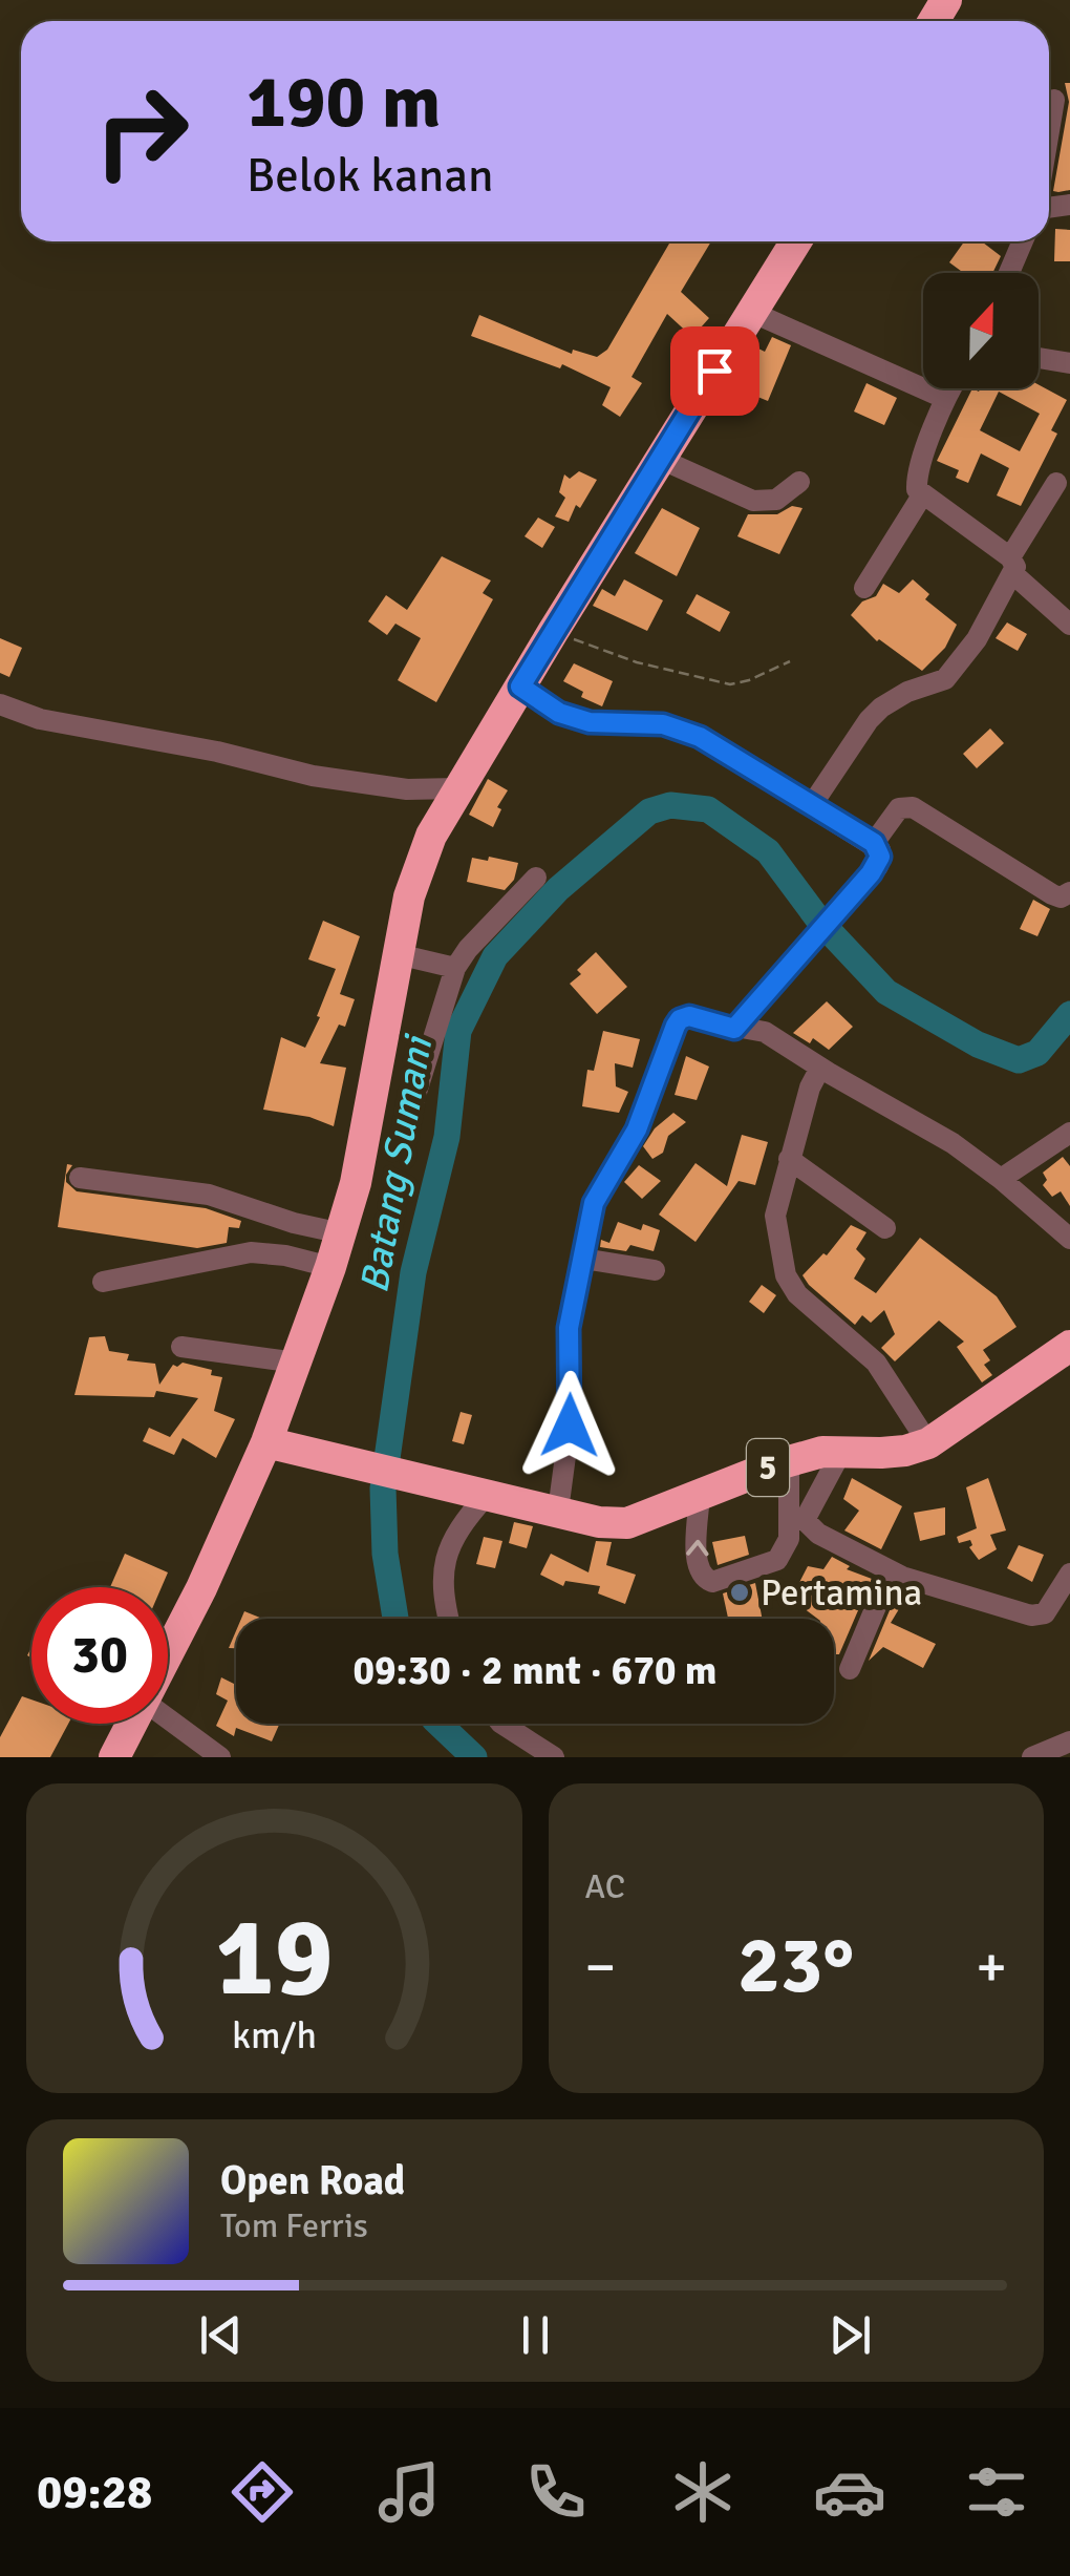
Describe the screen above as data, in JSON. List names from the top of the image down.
{
  "streets": {
    "highway": ["5"]
  },
  "water": ["Batang Sumani"],
  "places": ["Pertamina"],
  "north": "top",
  "page": {
    "turn": ["190 m", "Belok kanan"],
    "limit": "30",
    "trip": "09:30 · 2 mnt · 670 m",
    "tile": "AC",
    "heat": ["−", "23°", "+"],
    "song": ["Open Road", "Tom Ferris"],
    "tabs": "09:28",
    "gauge": ["19", "km/h"]
  }
}
